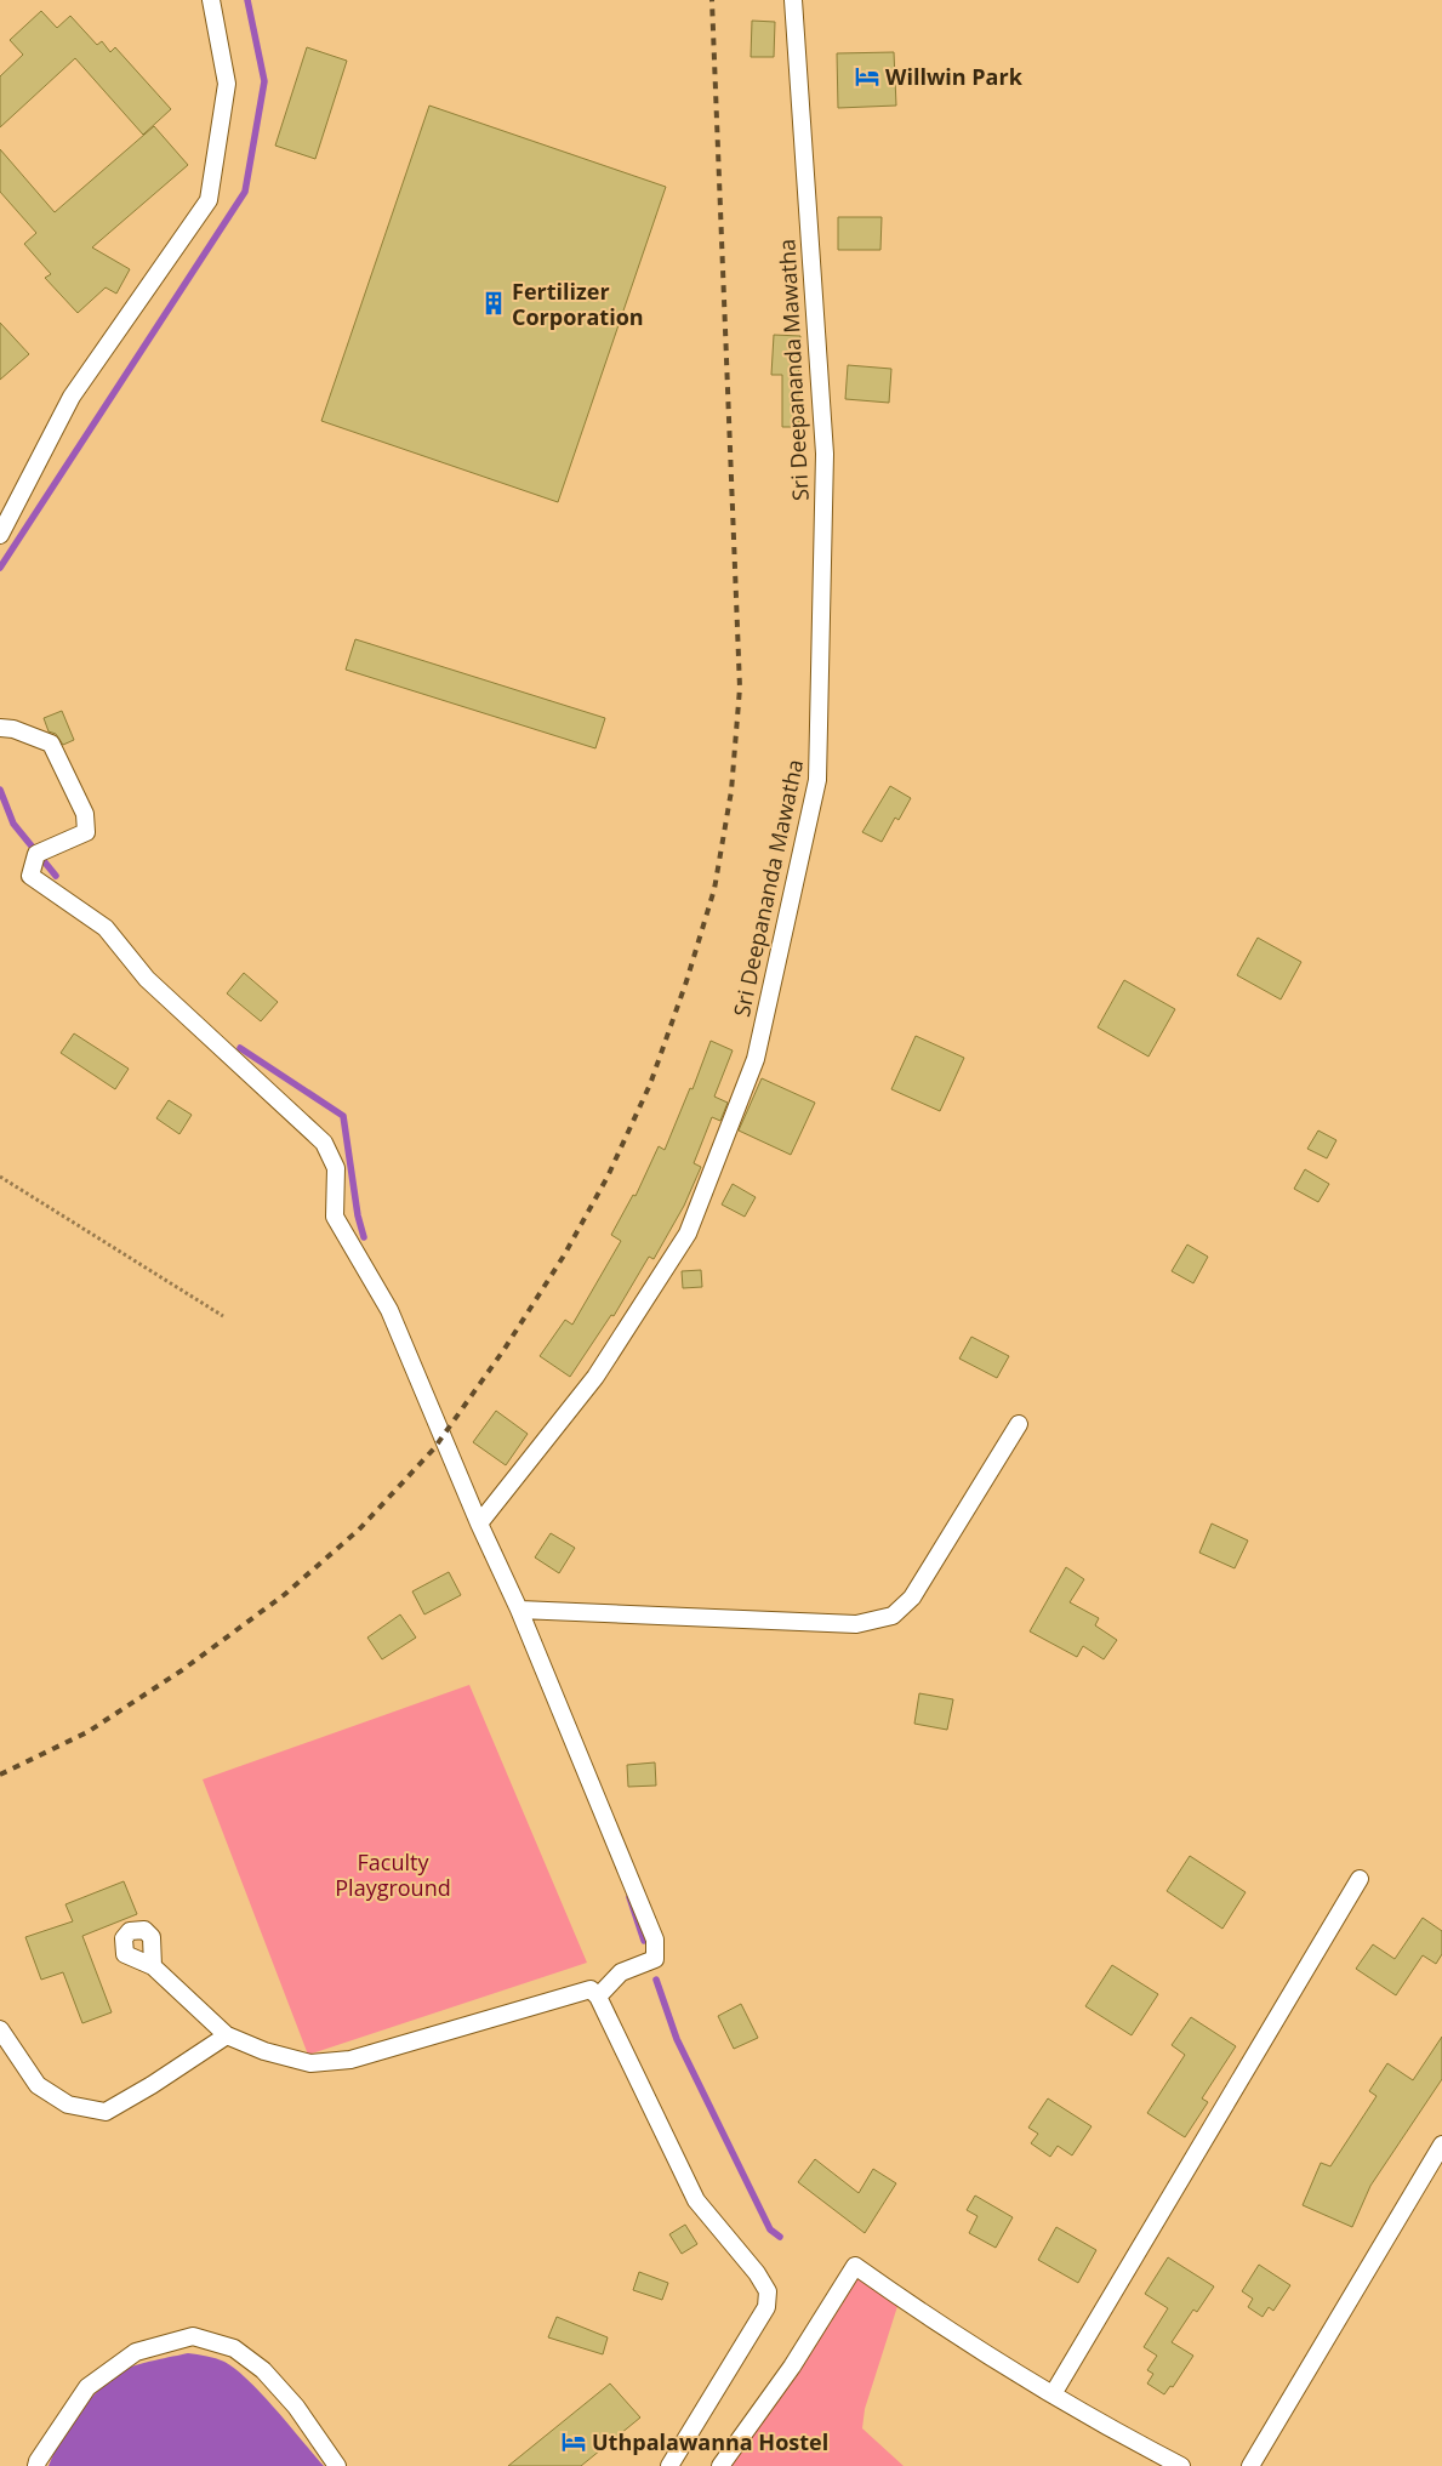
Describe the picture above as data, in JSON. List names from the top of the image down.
{
  "streets": {
    "street": ["Sri Deepananda Mawatha"]
  },
  "parks": ["Faculty Playground"],
  "places": {
    "hotel": ["Willwin Park", "Uthpalawanna Hostel"],
    "building": ["Fertilizer Corporation"]
  }
}
